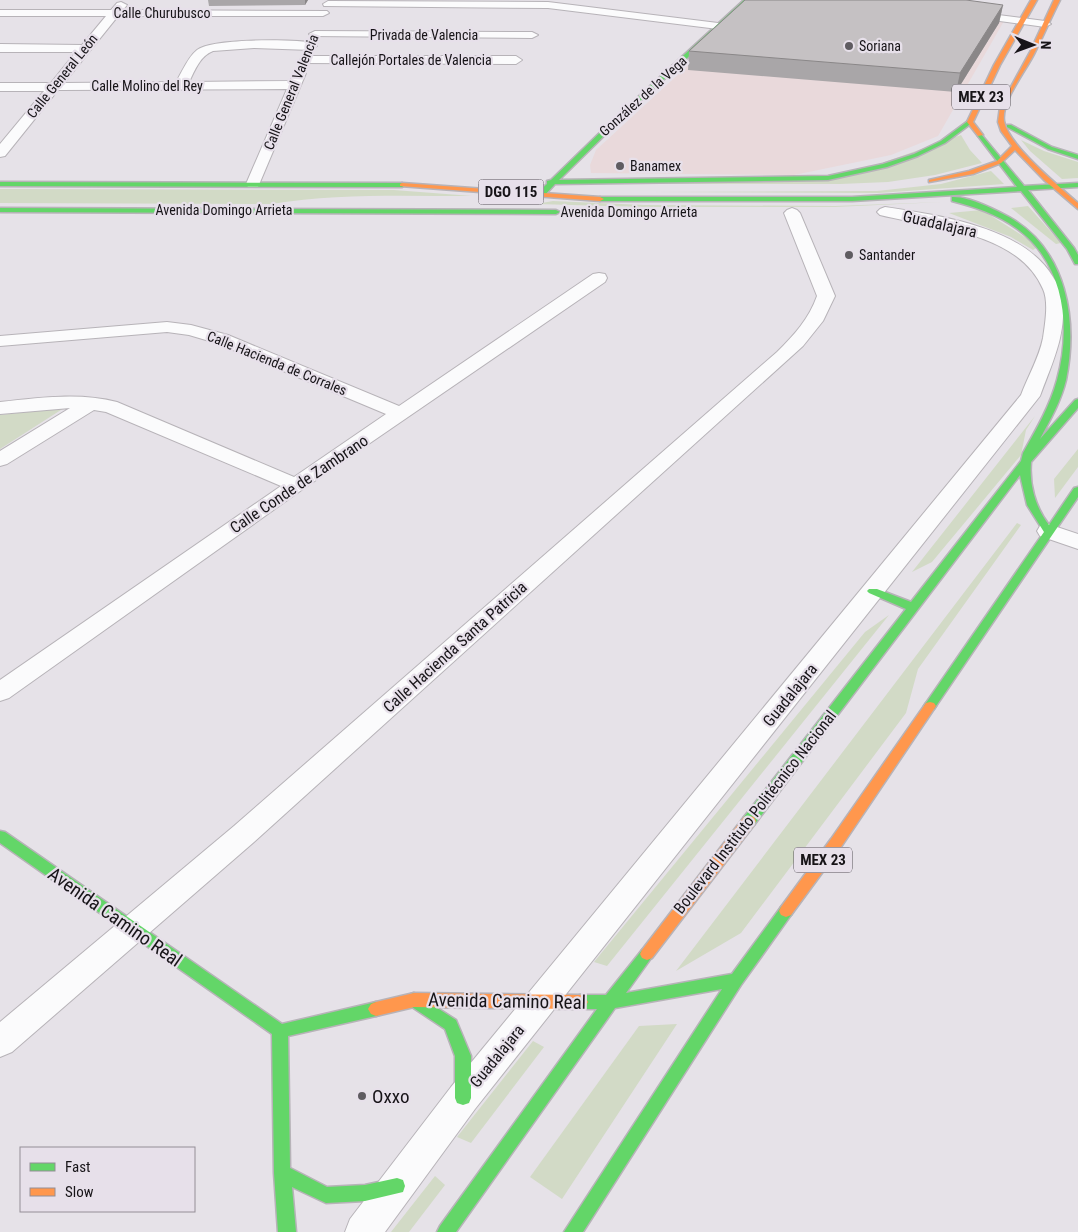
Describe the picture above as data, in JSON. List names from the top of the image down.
{
  "streets": {
    "main road": [
      "González de la Vega",
      "MEX 23",
      "DGO 115",
      "Avenida Domingo Arrieta",
      "Boulevard Instituto Politécnico Nacional",
      "Avenida Camino Real"
    ],
    "street": [
      "Calle Churubusco",
      "Privada de Valencia",
      "Callejón Portales de Valencia",
      "Calle General León",
      "Calle Molino del Rey",
      "Calle General Valencia",
      "Guadalajara",
      "Calle Hacienda de Corrales",
      "Calle Conde de Zambrano",
      "Calle Hacienda Santa Patricia"
    ]
  },
  "crossings": [
    ["Calle Churubusco", "Calle General León"],
    ["Calle Churubusco", "Calle General Valencia"],
    ["Calle Churubusco", "González de la Vega"],
    ["Privada de Valencia", "Calle Molino del Rey"],
    ["Privada de Valencia", "Calle General Valencia"],
    ["Callejón Portales de Valencia", "Calle General Valencia"],
    ["Calle General León", "Calle Molino del Rey"],
    ["Calle Molino del Rey", "Calle General Valencia"],
    ["Calle General Valencia", "Avenida Domingo Arrieta"],
    ["González de la Vega", "Avenida Domingo Arrieta"],
    ["MEX 23", "Avenida Domingo Arrieta"],
    ["MEX 23", "Avenida Camino Real"],
    ["Guadalajara", "Avenida Camino Real"],
    ["Calle Hacienda de Corrales", "Calle Conde de Zambrano"],
    ["Calle Hacienda Santa Patricia", "Avenida Camino Real"],
    ["Boulevard Instituto Politécnico Nacional", "Avenida Camino Real"]
  ],
  "places": [
    "Soriana",
    "Banamex",
    "Santander",
    "Oxxo"
  ],
  "legend": ["Fast", "Slow"],
  "north": "right"
}
